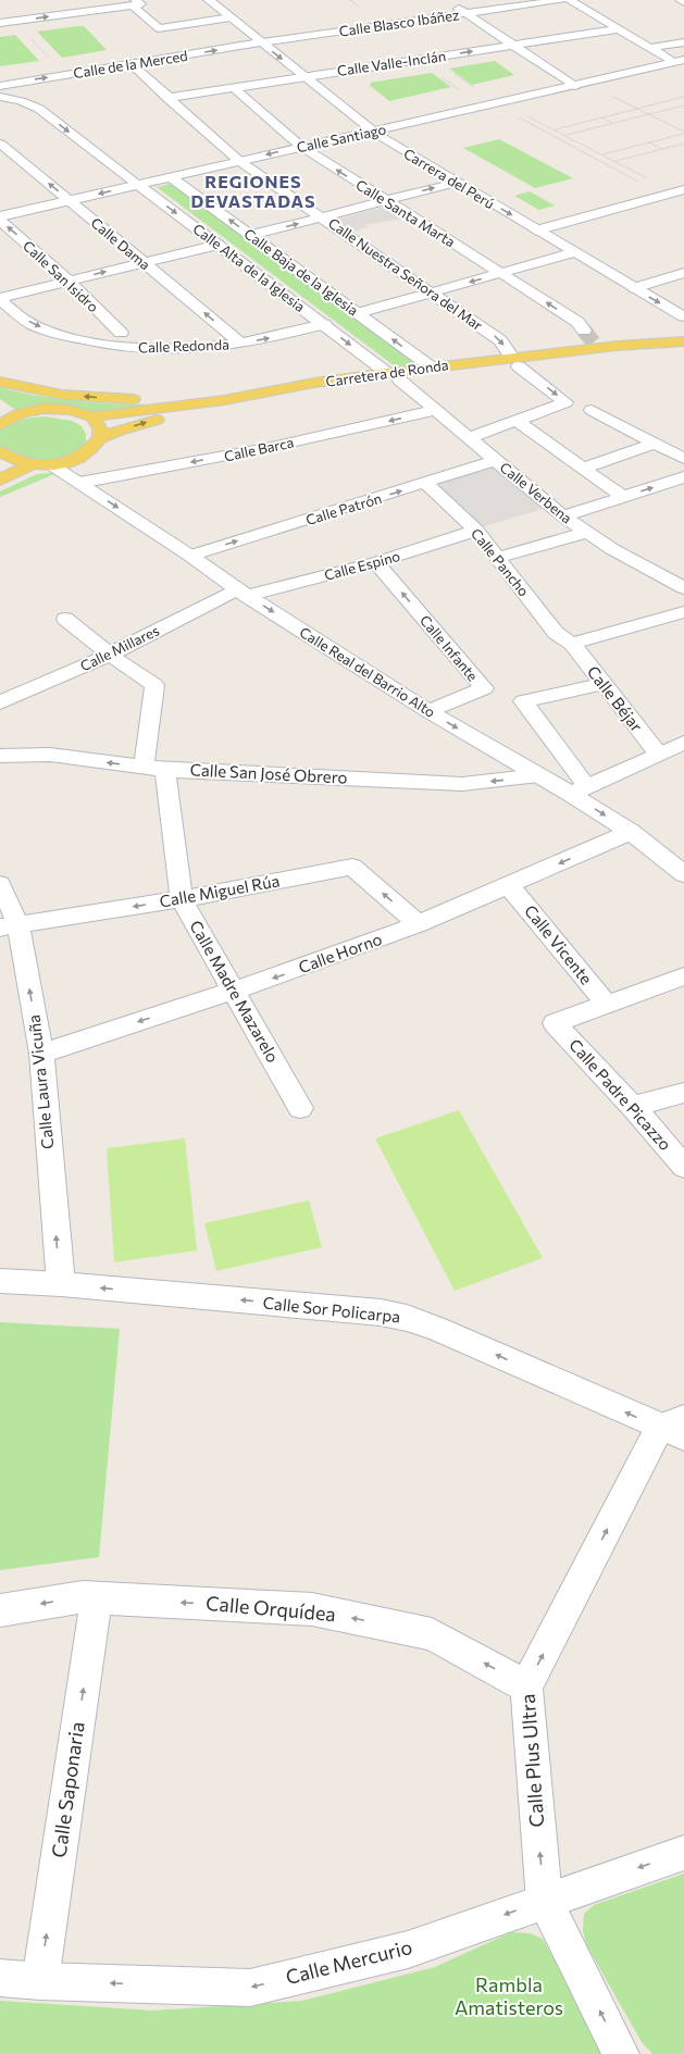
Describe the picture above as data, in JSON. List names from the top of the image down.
{
  "streets": {
    "main road": ["Carretera de Ronda"],
    "street": [
      "Calle Blasco Ibáñez",
      "Calle Valle-Inclán",
      "Calle de la Merced",
      "Calle Santiago",
      "Carrera del Perú",
      "Calle Santa Marta",
      "Calle Dama",
      "Calle Alta de la Iglesia",
      "Calle Baja de la Iglesia",
      "Calle Nuestra Señora del Mar",
      "Calle San Isidro",
      "Calle Redonda",
      "Calle Barca",
      "Calle Verbena",
      "Calle Patrón",
      "Calle Pancho",
      "Calle Espino",
      "Calle Millares",
      "Calle Infante",
      "Calle Real del Barrio Alto",
      "Calle Béjar",
      "Calle San José Obrero",
      "Calle Miguel Rúa",
      "Calle Vicente",
      "Calle Horno",
      "Calle Madre Mazarelo",
      "Calle Laura Vicuña",
      "Calle Padre Picazzo",
      "Calle Sor Policarpa",
      "Calle Orquídea",
      "Calle Plus Ultra",
      "Calle Saponaria",
      "Calle Mercurio"
    ]
  },
  "crossings": [
    ["Calle Blasco Ibáñez", "Calle de la Merced"],
    ["Calle Blasco Ibáñez", "Carrera del Perú"],
    ["Calle Valle-Inclán", "Carrera del Perú"],
    ["Calle Valle-Inclán", "Calle Santa Marta"],
    ["Calle Valle-Inclán", "Calle Nuestra Señora del Mar"],
    ["Calle de la Merced", "Carrera del Perú"],
    ["Calle de la Merced", "Calle Nuestra Señora del Mar"],
    ["Calle Santiago", "Carrera del Perú"],
    ["Calle Santiago", "Calle Santa Marta"],
    ["Calle Santiago", "Calle Dama"],
    ["Calle Santiago", "Calle Alta de la Iglesia"],
    ["Calle Santiago", "Calle Baja de la Iglesia"],
    ["Calle Santiago", "Calle Nuestra Señora del Mar"],
    ["Calle Dama", "Calle Redonda"],
    ["Calle Alta de la Iglesia", "Calle Redonda"],
    ["Calle Alta de la Iglesia", "Carretera de Ronda"],
    ["Calle Alta de la Iglesia", "Calle Verbena"],
    ["Calle Baja de la Iglesia", "Carretera de Ronda"],
    ["Calle Nuestra Señora del Mar", "Carretera de Ronda"],
    ["Calle San Isidro", "Calle Redonda"],
    ["Carretera de Ronda", "Calle Verbena"],
    ["Calle Barca", "Calle Verbena"],
    ["Calle Barca", "Calle Real del Barrio Alto"],
    ["Calle Verbena", "Calle Patrón"],
    ["Calle Patrón", "Calle Pancho"],
    ["Calle Patrón", "Calle Real del Barrio Alto"],
    ["Calle Pancho", "Calle Espino"],
    ["Calle Pancho", "Calle Béjar"],
    ["Calle Espino", "Calle Millares"],
    ["Calle Espino", "Calle Infante"],
    ["Calle Espino", "Calle Real del Barrio Alto"],
    ["Calle Millares", "Calle Real del Barrio Alto"],
    ["Calle Millares", "Calle Madre Mazarelo"],
    ["Calle Infante", "Calle Real del Barrio Alto"],
    ["Calle Real del Barrio Alto", "Calle San José Obrero"],
    ["Calle Real del Barrio Alto", "Calle Horno"],
    ["Calle San José Obrero", "Calle Madre Mazarelo"],
    ["Calle Miguel Rúa", "Calle Horno"],
    ["Calle Miguel Rúa", "Calle Madre Mazarelo"],
    ["Calle Miguel Rúa", "Calle Laura Vicuña"],
    ["Calle Vicente", "Calle Horno"],
    ["Calle Vicente", "Calle Padre Picazzo"],
    ["Calle Horno", "Calle Madre Mazarelo"],
    ["Calle Horno", "Calle Laura Vicuña"],
    ["Calle Laura Vicuña", "Calle Sor Policarpa"],
    ["Calle Sor Policarpa", "Calle Plus Ultra"],
    ["Calle Orquídea", "Calle Plus Ultra"],
    ["Calle Orquídea", "Calle Saponaria"],
    ["Calle Plus Ultra", "Calle Mercurio"],
    ["Calle Saponaria", "Calle Mercurio"]
  ],
  "one_way": [
    "Calle Santa Marta",
    "Calle Dama",
    "Calle Alta de la Iglesia",
    "Calle Baja de la Iglesia",
    "Calle San Isidro",
    "Calle Patrón",
    "Calle Real del Barrio Alto",
    "Calle San José Obrero",
    "Calle Miguel Rúa",
    "Calle Horno",
    "Calle Laura Vicuña",
    "Calle Sor Policarpa",
    "Calle Orquídea",
    "Calle Plus Ultra",
    "Calle Saponaria",
    "Calle Mercurio"
  ],
  "districts": ["REGIONES DEVASTADAS"],
  "parks": ["Rambla Amatisteros"]
}
